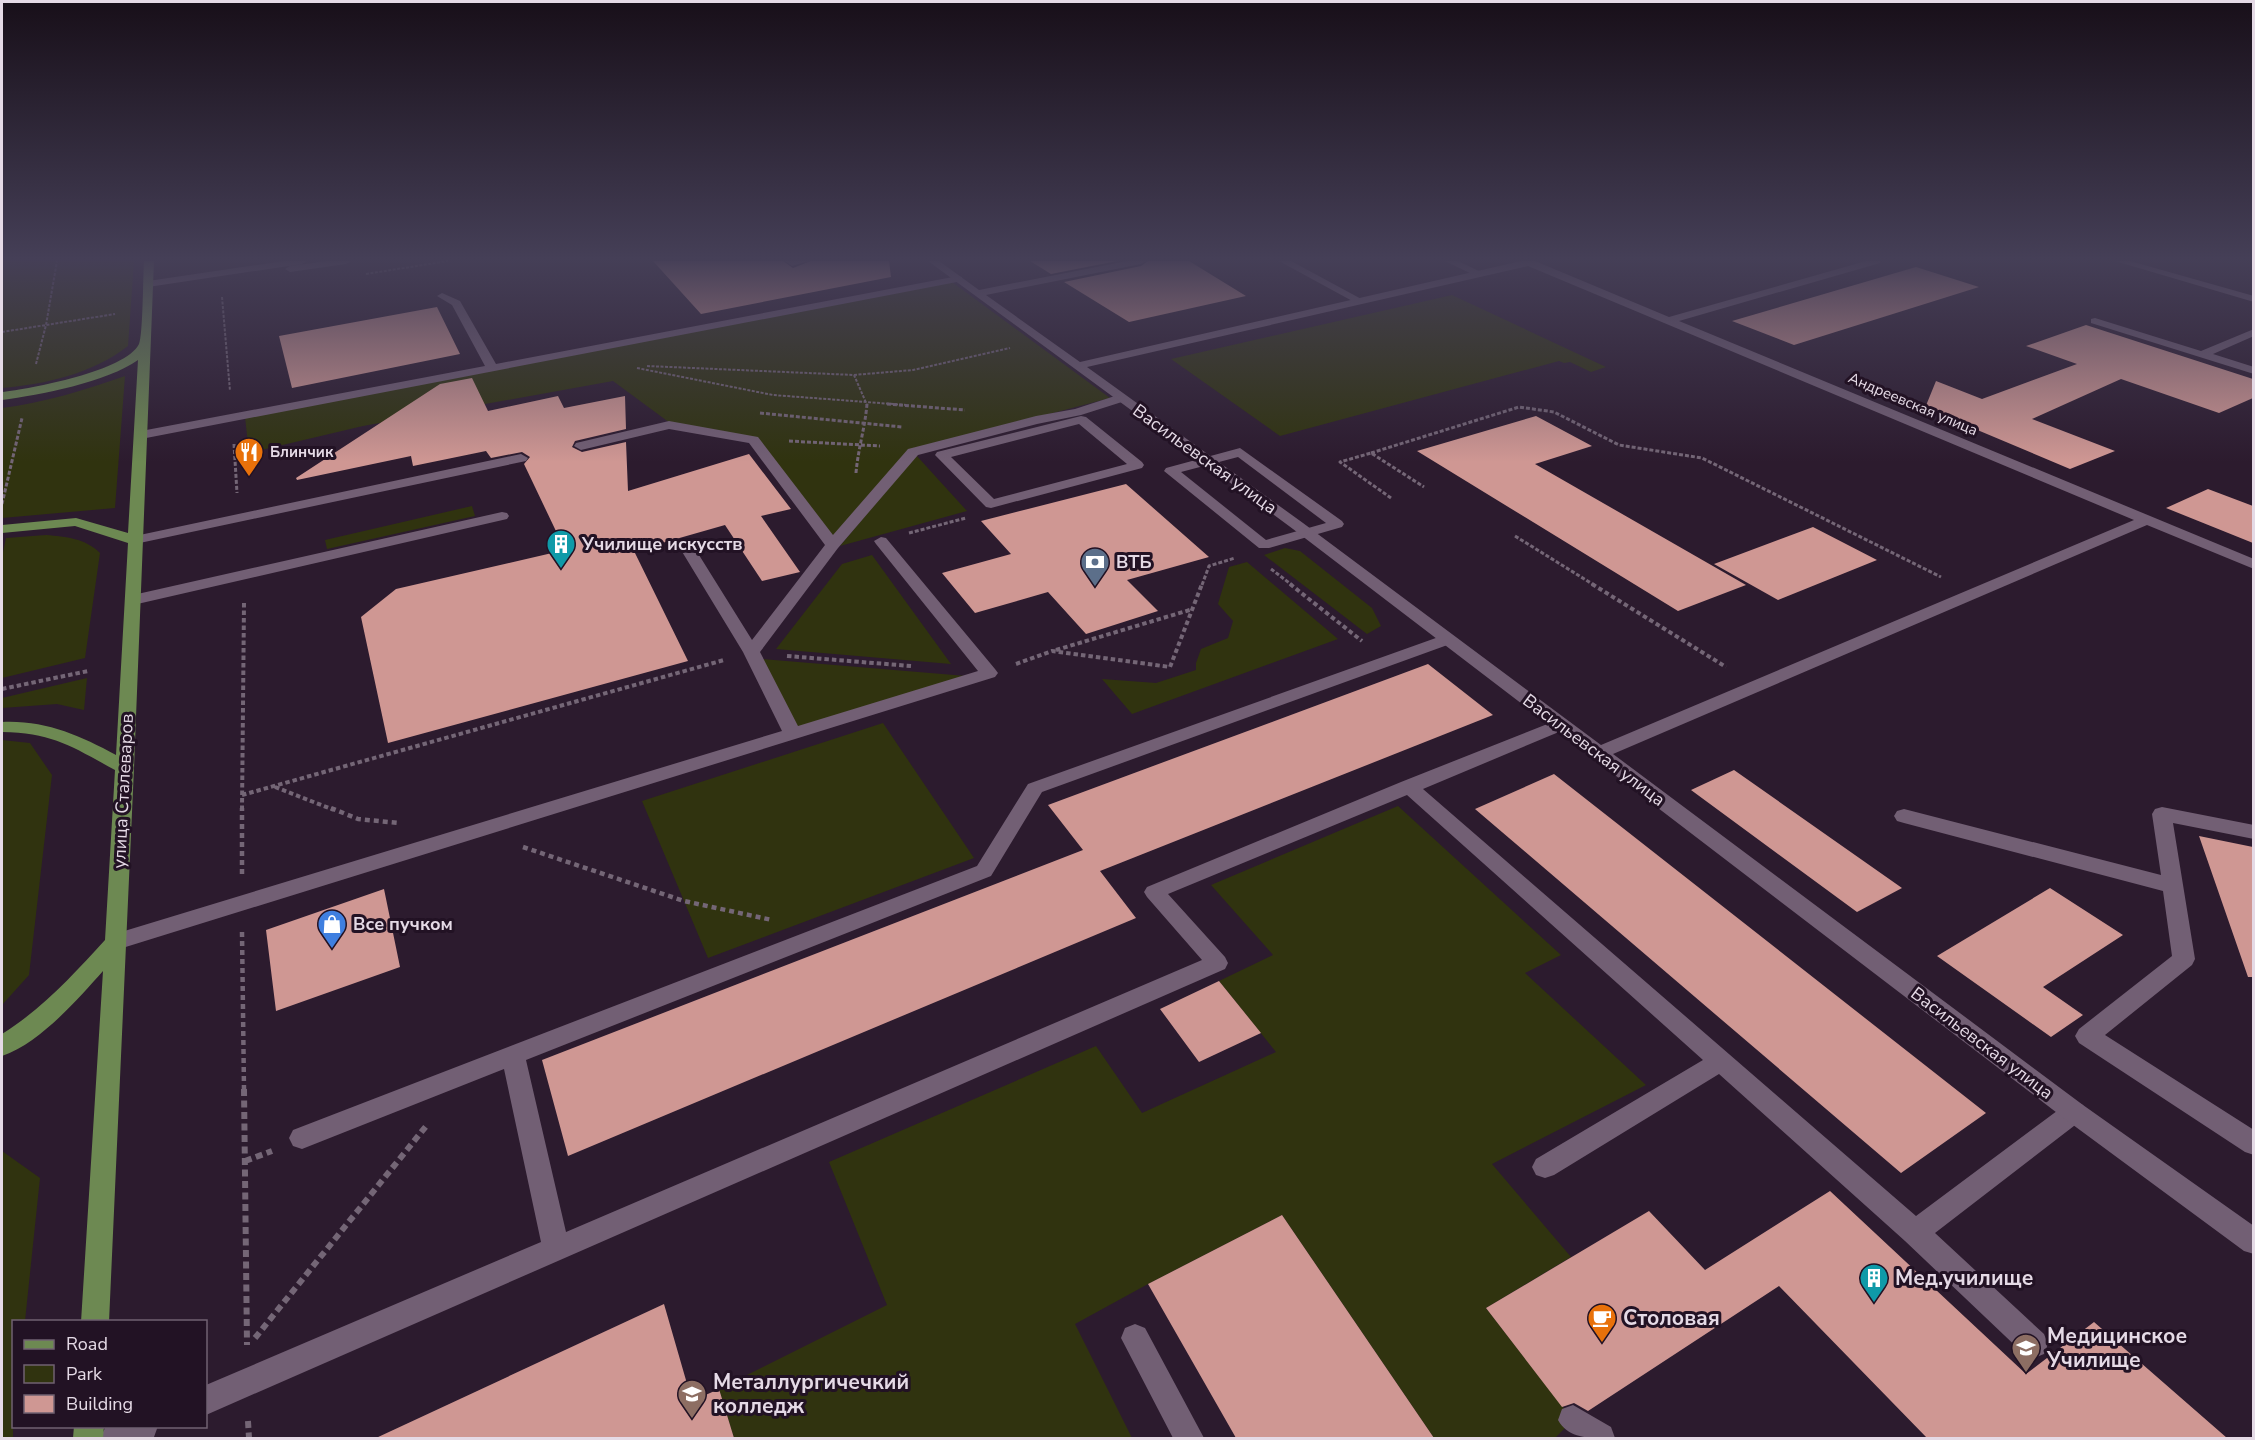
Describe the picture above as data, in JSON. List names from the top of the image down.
{
  "streets": {
    "main road": ["улица Сталеваров"],
    "street": ["Андреевская улица", "Васильевская улица"]
  },
  "places": {
    "restaurant": ["Блинчик"],
    "building": ["Училище искусств", "Мед.училище"],
    "bank": ["ВТБ"],
    "shop": ["Все пучком"],
    "cafe": ["Столовая"],
    "school or university": ["Медицинское Училище", "Металлургичечкий колледж"]
  },
  "legend": ["Road", "Park", "Building"]
}
